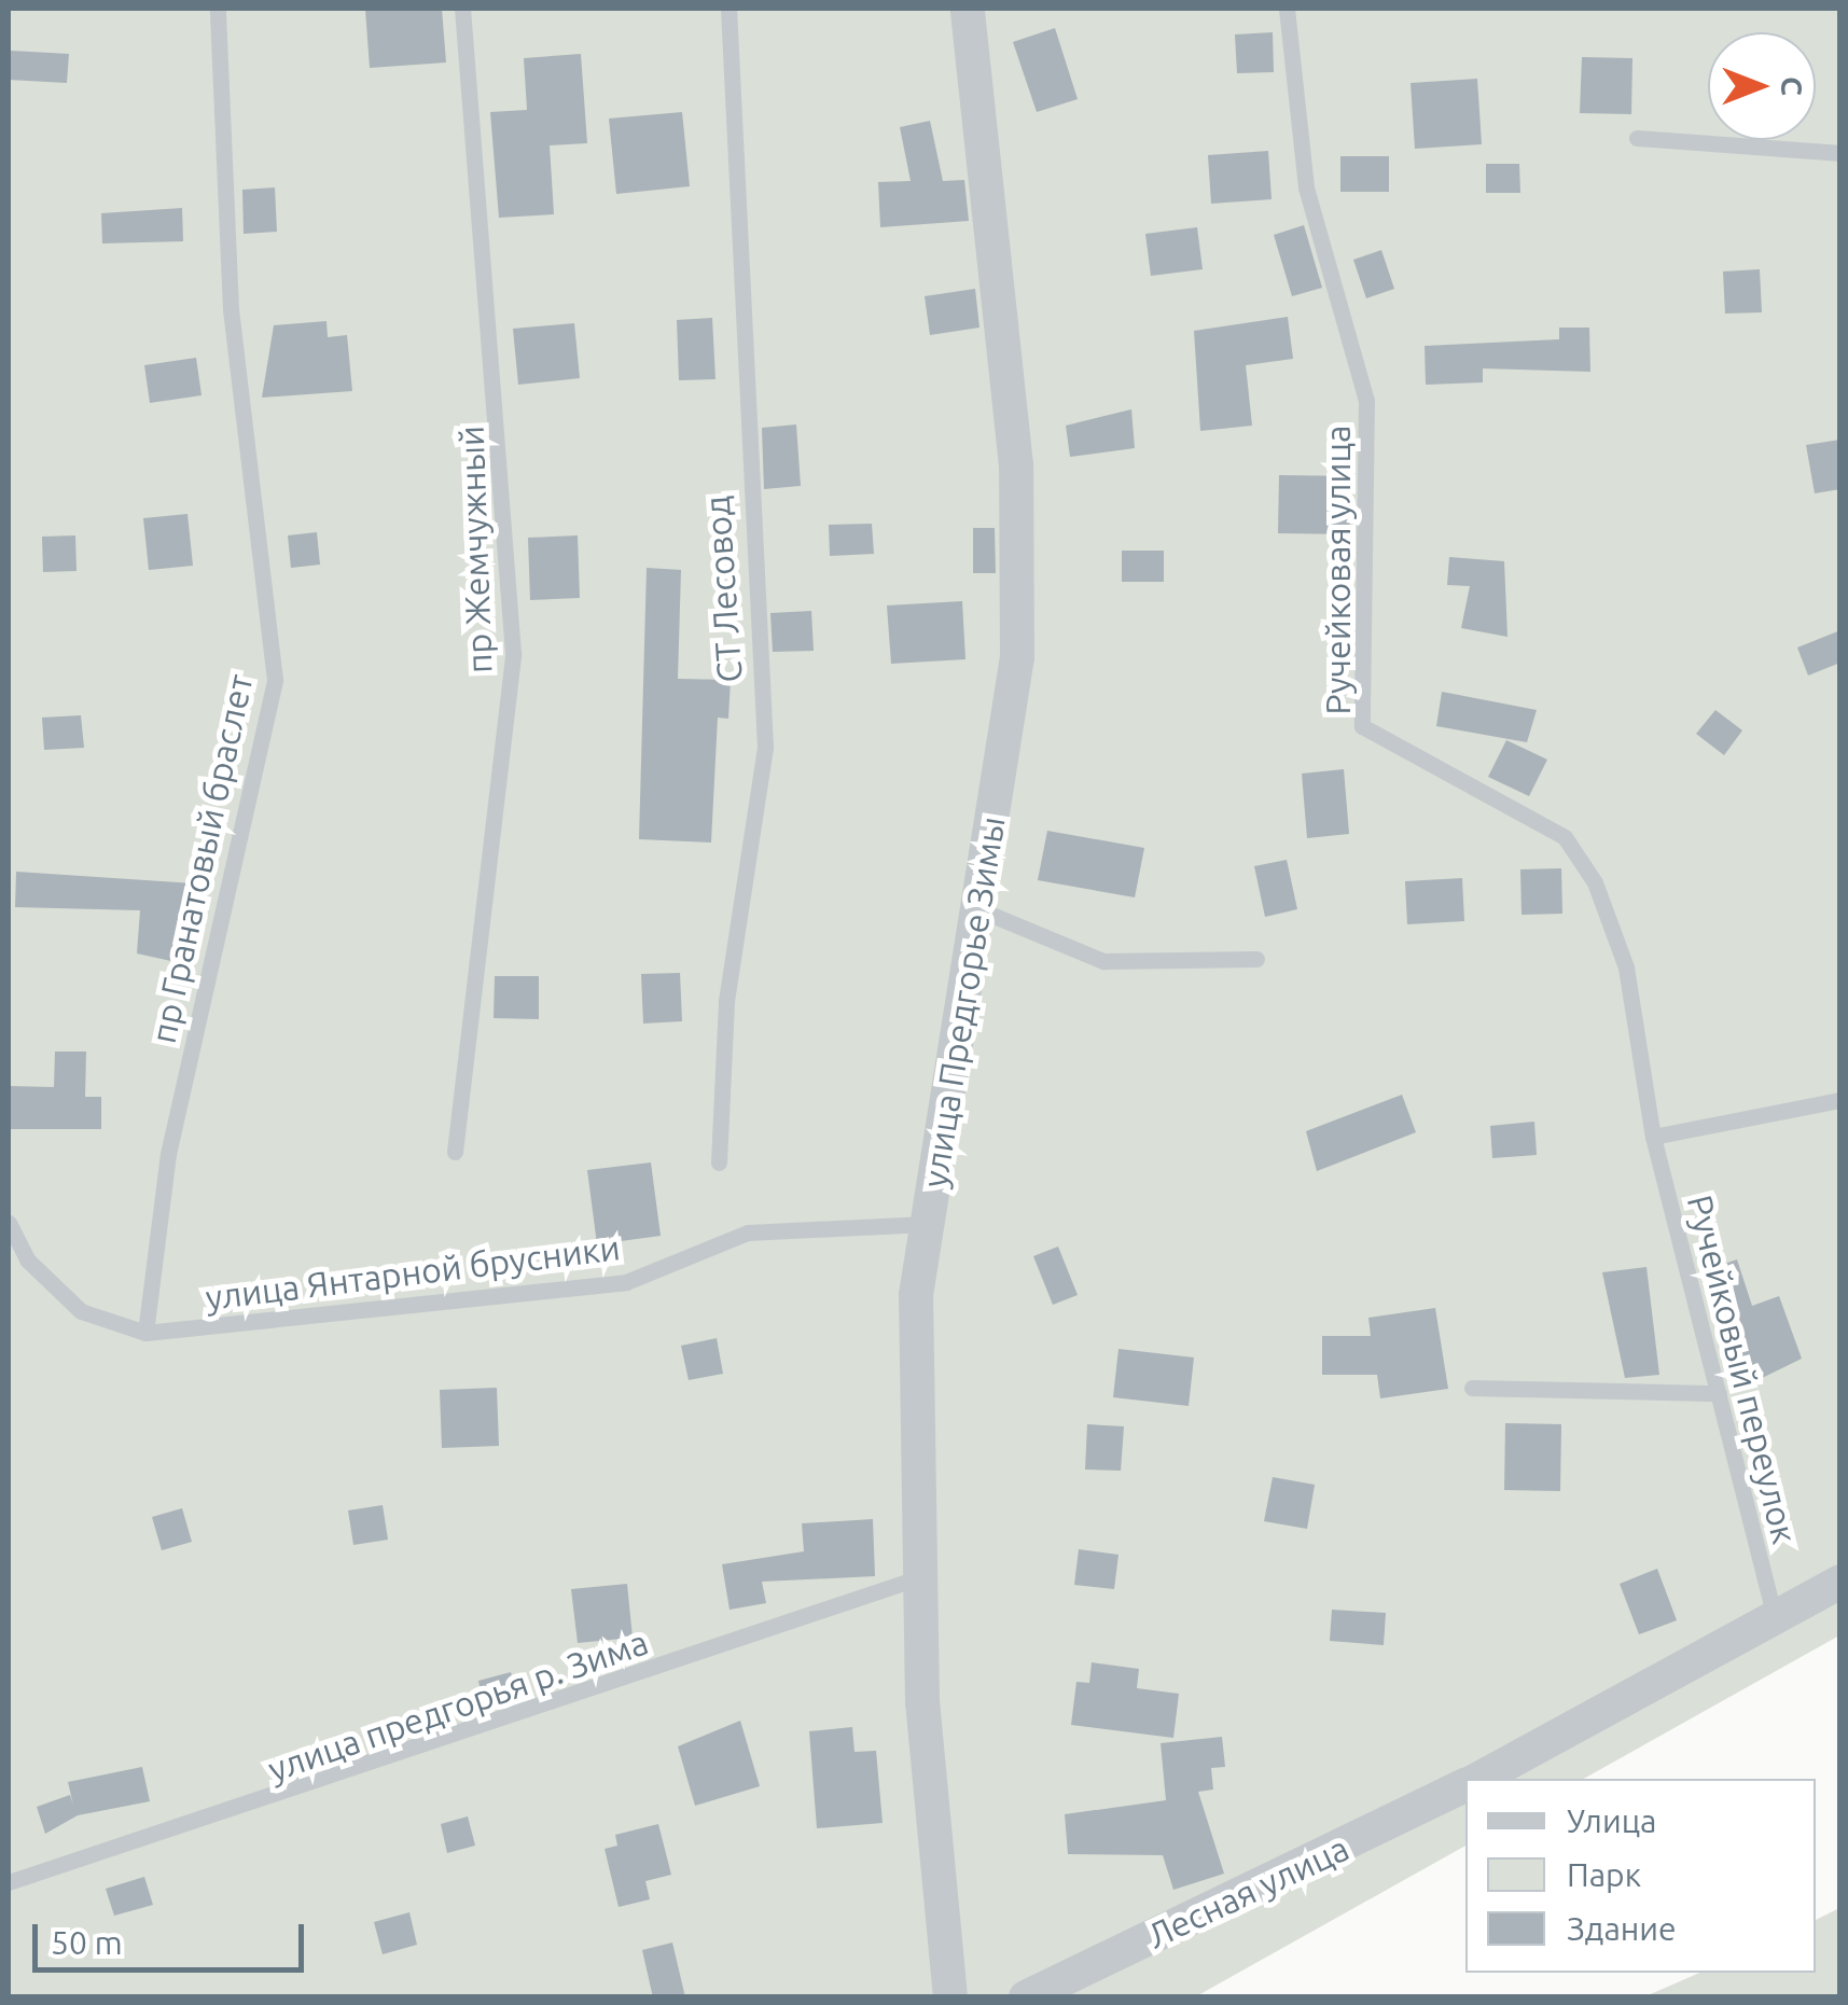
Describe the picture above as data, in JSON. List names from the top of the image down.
{
  "streets": {
    "street": ["улица Предгорье Зимы", "Лесная улица"],
    "lane": [
      "пр Жемчужный",
      "Ручейковая улица",
      "СТ Лесовод",
      "пр Гранатовый браслет",
      "улица Янтарной брусники",
      "Ручейковый переулок",
      "улица предгорья р. Зима"
    ]
  },
  "crossings": [
    ["Ручейковая улица", "Ручейковый переулок"],
    ["пр Гранатовый браслет", "улица Янтарной брусники"],
    ["улица Предгорье Зимы", "улица Янтарной брусники"],
    ["улица Предгорье Зимы", "улица предгорья р. Зима"],
    ["Ручейковый переулок", "Лесная улица"]
  ],
  "legend": ["Улица", "Парк", "Здание"],
  "scale_bar": "50 m",
  "north": "right"
}
